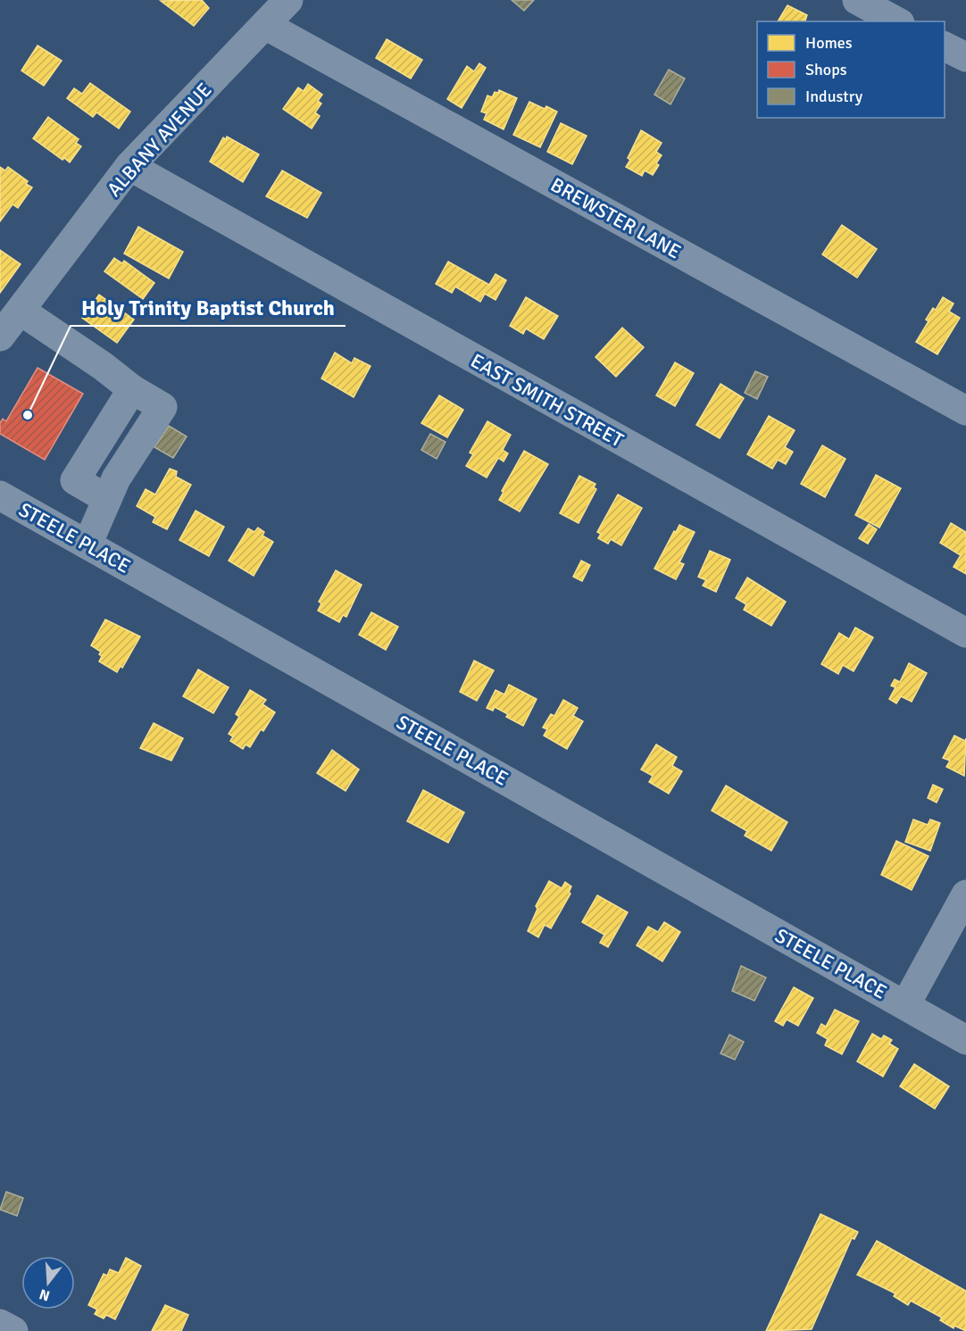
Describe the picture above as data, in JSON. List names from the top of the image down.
{
  "streets": {
    "street": [
      "ALBANY AVENUE",
      "BREWSTER LANE",
      "EAST SMITH STREET",
      "STEELE PLACE"
    ]
  },
  "crossings": [
    ["ALBANY AVENUE", "BREWSTER LANE"],
    ["ALBANY AVENUE", "EAST SMITH STREET"]
  ],
  "places": ["Holy Trinity Baptist Church"],
  "legend": ["Homes", "Shops", "Industry"],
  "north": "bottom"
}
